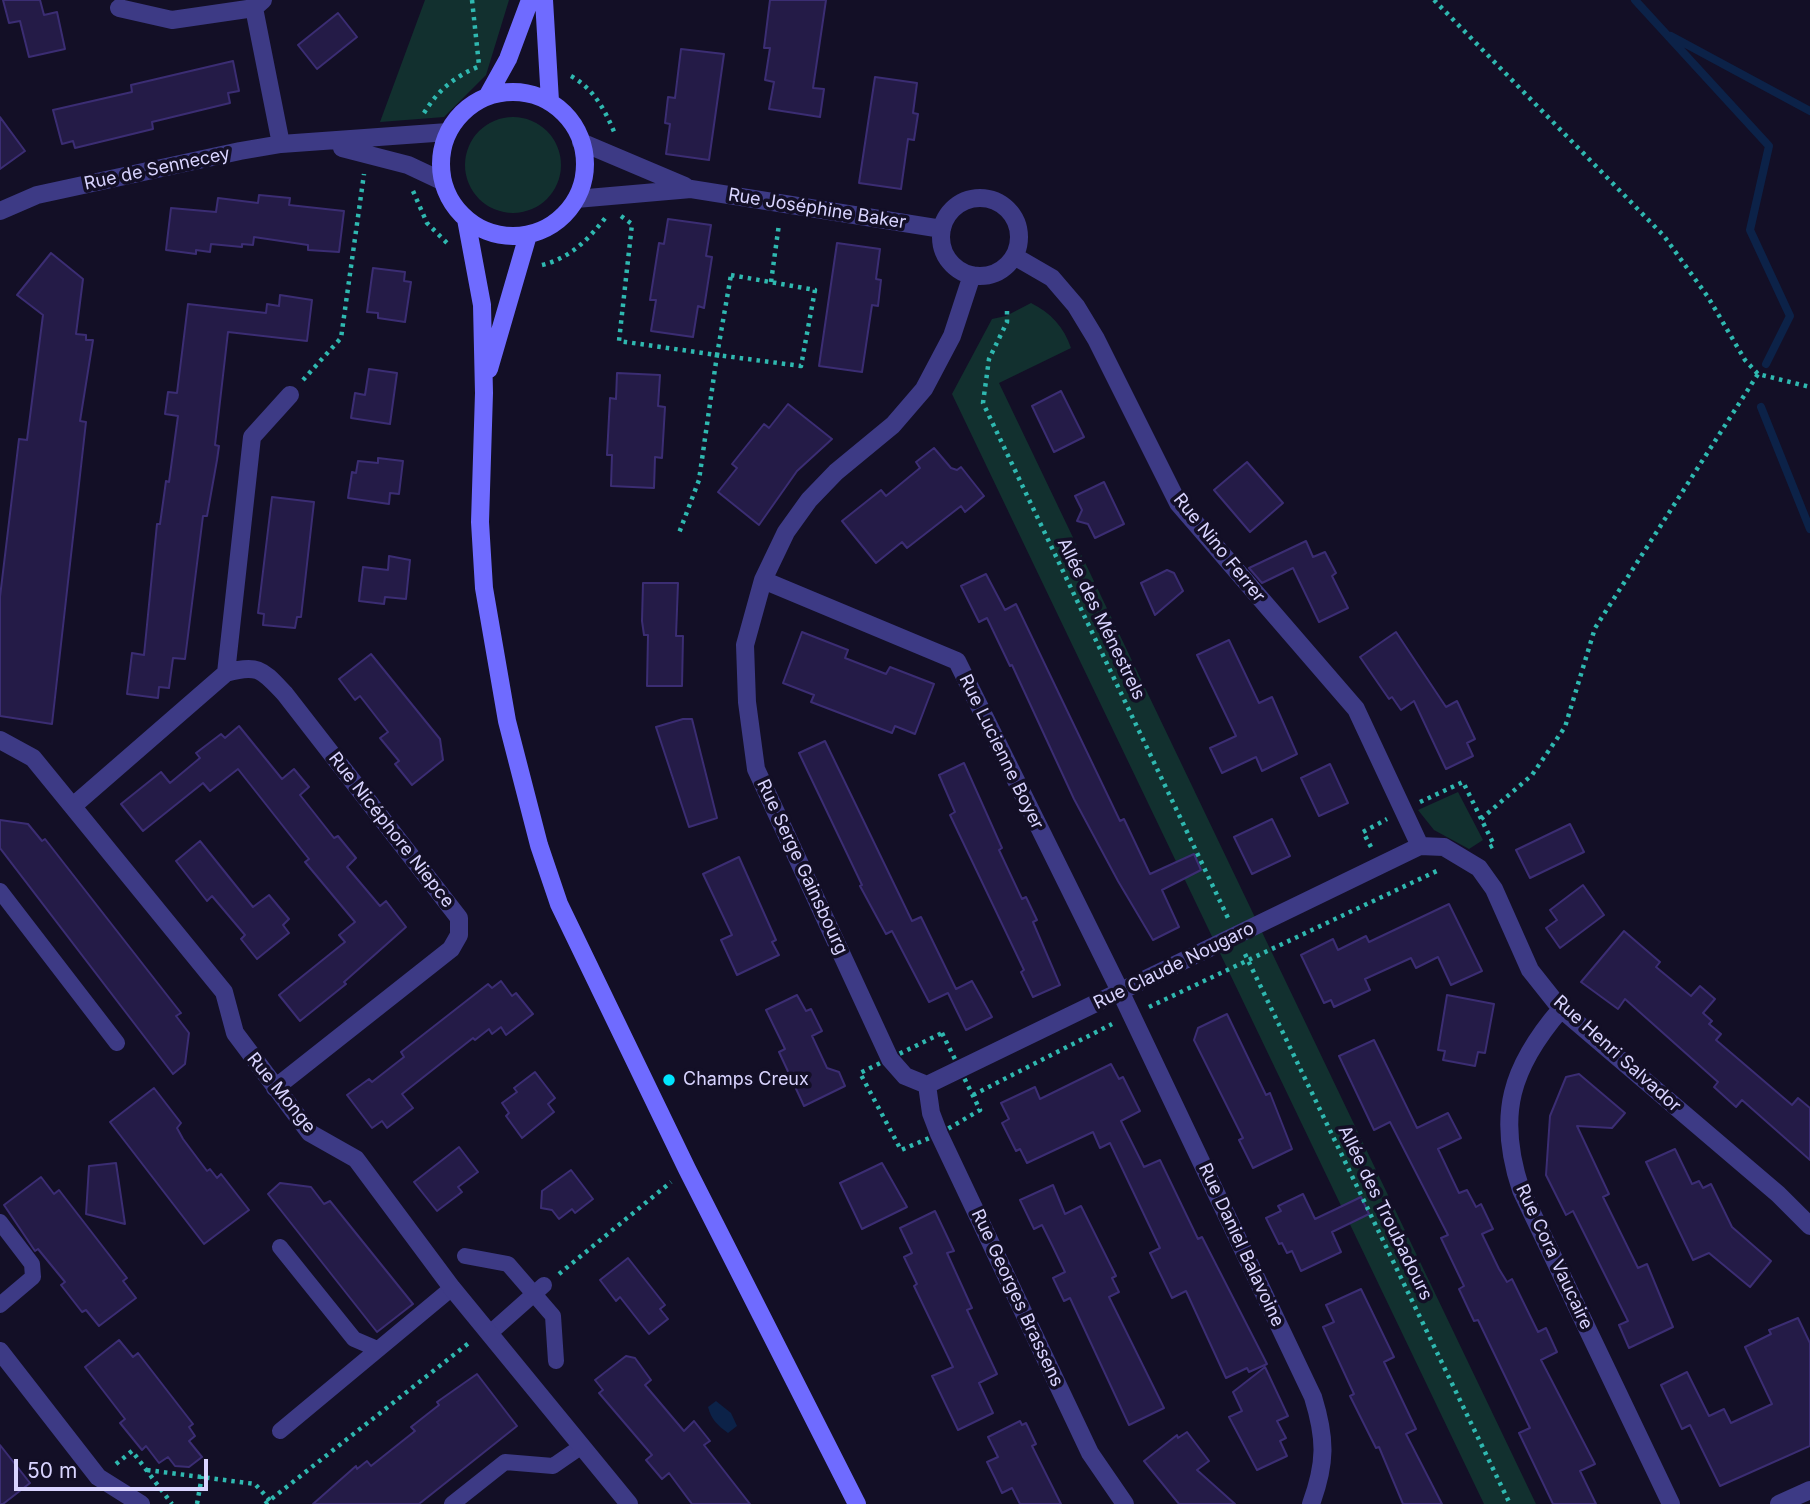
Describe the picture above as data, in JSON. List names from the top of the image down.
{
  "streets": {
    "street": [
      "Rue de Sennecey",
      "Rue Joséphine Baker",
      "Rue Nino Ferrer",
      "Rue Lucienne Boyer",
      "Rue Nicéphore Niepce",
      "Rue Serge Gainsbourg",
      "Rue Claude Nougaro",
      "Rue Henri Salvador",
      "Rue Monge",
      "Rue Daniel Balavoine",
      "Rue Cora Vaucaire",
      "Rue Georges Brassens"
    ],
    "path": ["Allée des Ménestrels", "Allée des Troubadours"]
  },
  "crossings": [
    ["Rue de Sennecey", "Rue Joséphine Baker"],
    ["Rue Joséphine Baker", "Rue Nino Ferrer"],
    ["Rue Joséphine Baker", "Rue Serge Gainsbourg"],
    ["Rue Nino Ferrer", "Rue Serge Gainsbourg"],
    ["Rue Nino Ferrer", "Rue Claude Nougaro"],
    ["Rue Nino Ferrer", "Rue Henri Salvador"],
    ["Allée des Ménestrels", "Rue Claude Nougaro"],
    ["Allée des Ménestrels", "Allée des Troubadours"],
    ["Rue Lucienne Boyer", "Rue Serge Gainsbourg"],
    ["Rue Lucienne Boyer", "Rue Claude Nougaro"],
    ["Rue Lucienne Boyer", "Rue Daniel Balavoine"],
    ["Rue Nicéphore Niepce", "Rue Monge"],
    ["Rue Serge Gainsbourg", "Rue Claude Nougaro"],
    ["Rue Serge Gainsbourg", "Rue Georges Brassens"],
    ["Rue Claude Nougaro", "Rue Henri Salvador"],
    ["Rue Claude Nougaro", "Allée des Troubadours"],
    ["Rue Claude Nougaro", "Rue Daniel Balavoine"],
    ["Rue Claude Nougaro", "Rue Georges Brassens"],
    ["Rue Henri Salvador", "Rue Cora Vaucaire"]
  ],
  "places": ["Champs Creux"],
  "scale_bar": "50 m"
}
